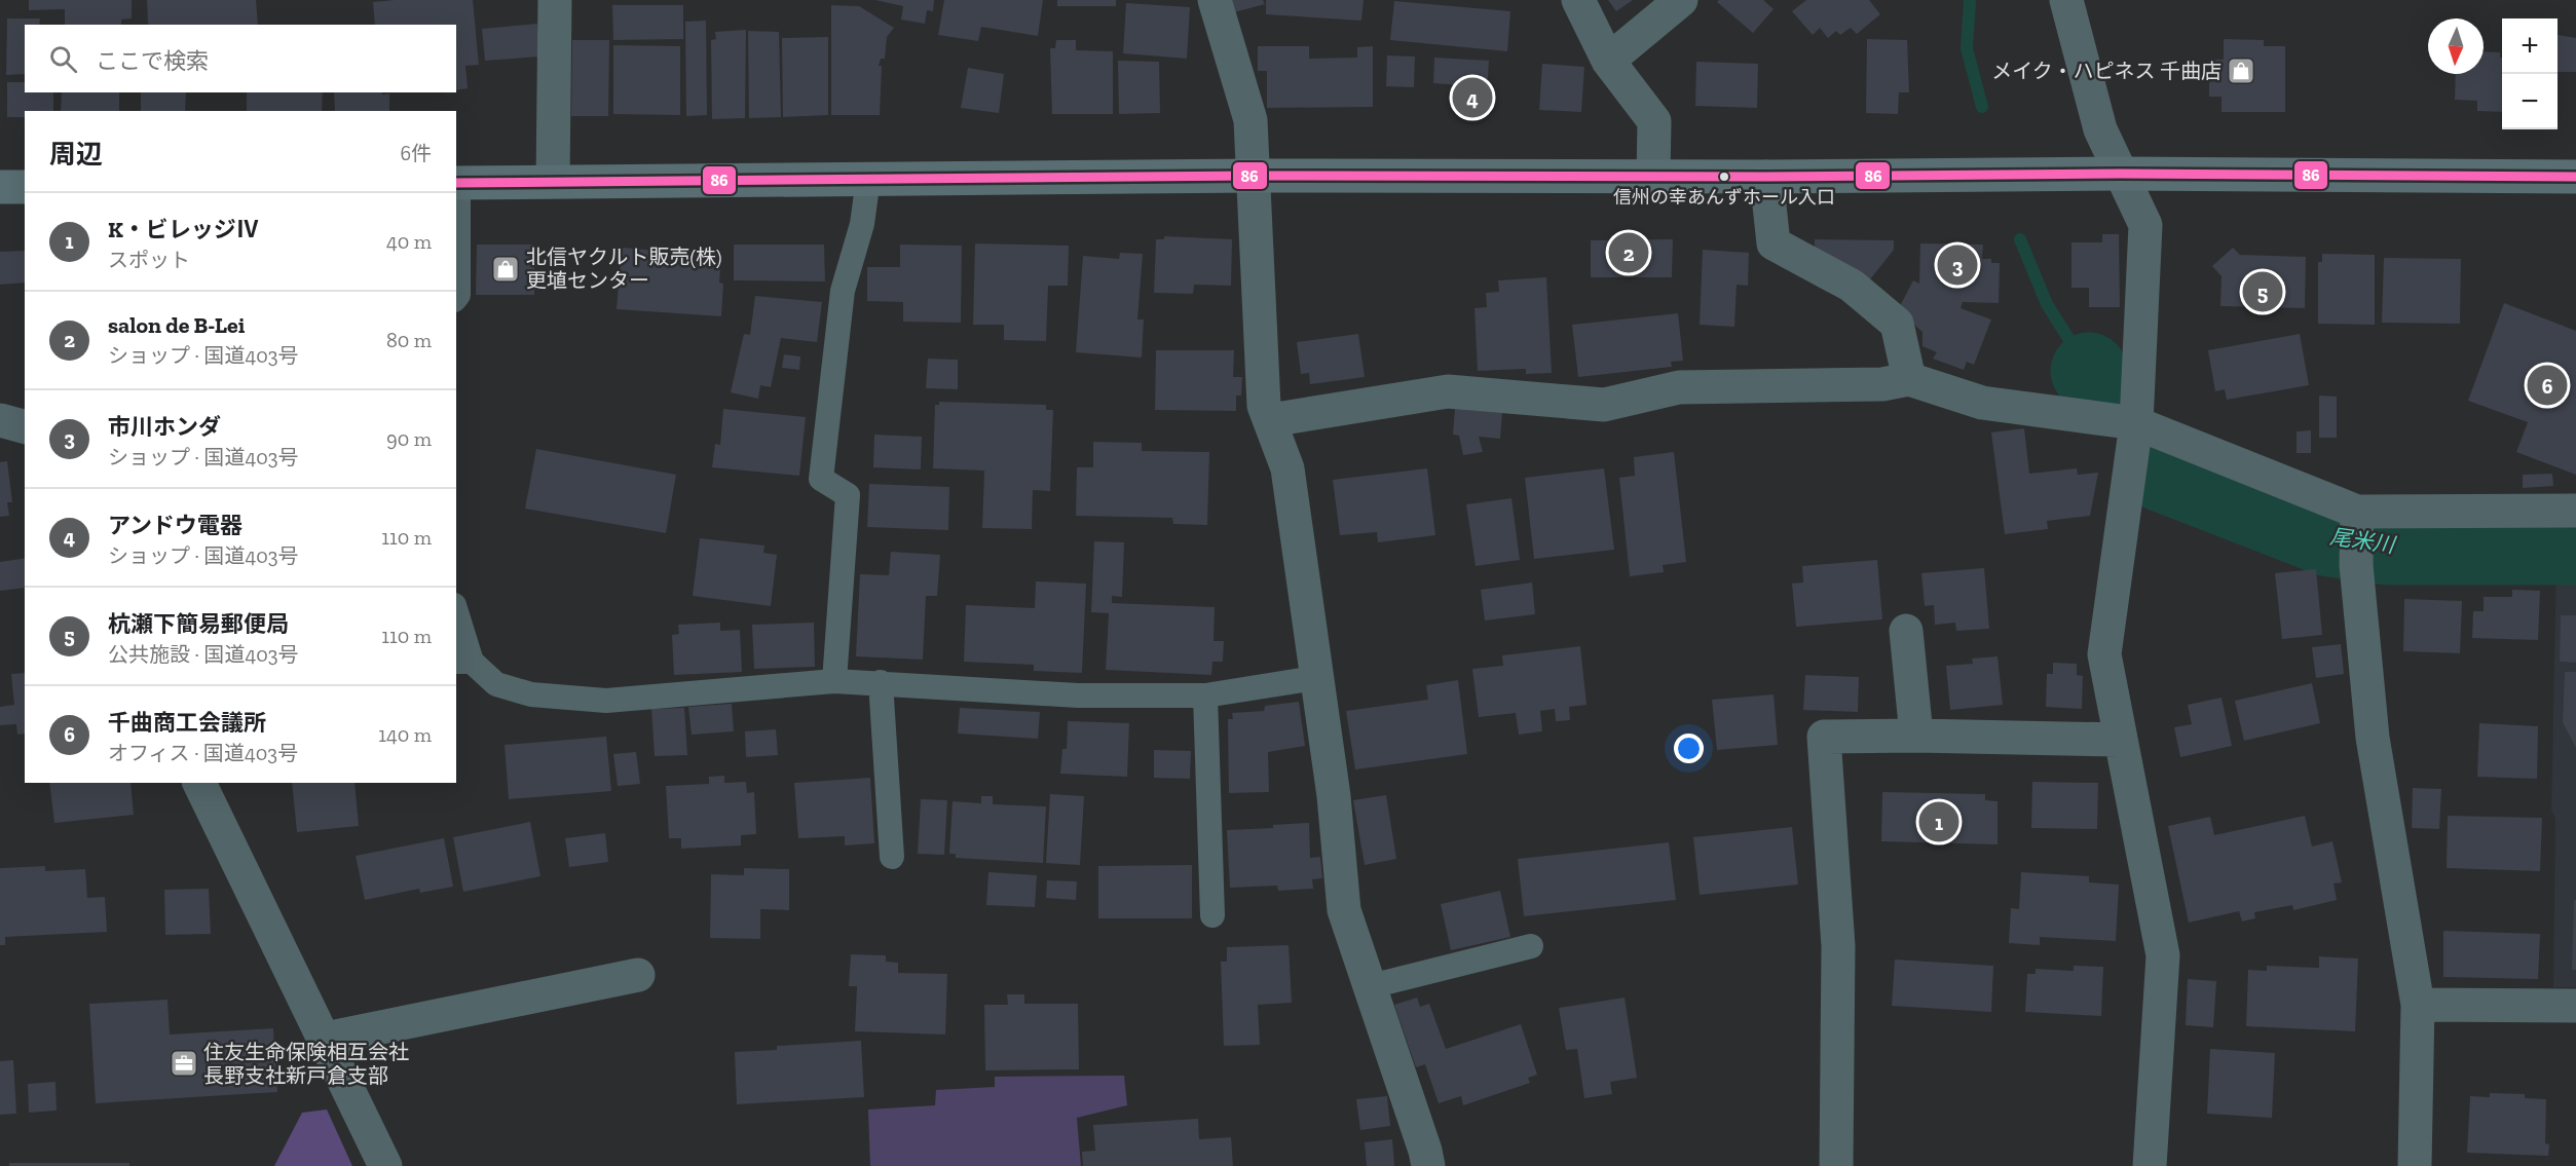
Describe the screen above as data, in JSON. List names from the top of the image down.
{
  "water": ["尾米川"],
  "places": {
    "shop": ["メイク・ハピネス 千曲店", "北信ヤクルト販売(株) 更埴センター"],
    "other": ["信州の幸あんずホール入口"],
    "office": ["住友生命保険相互会社 長野支社新戸倉支部"]
  },
  "lines": ["transit line 86"],
  "north": "bottom",
  "page": {
    "map_buttons": ["+", "−"],
    "search": "ここで検索",
    "pins": [
      "4",
      "2",
      "3",
      "5",
      "6",
      "1"
    ],
    "heading": ["周辺", "6件"],
    "list": [
      {
        "mark": "1",
        "name": "K・ビレッジⅣ",
        "note": "スポット",
        "value": "40 m"
      },
      {
        "mark": "2",
        "name": "salon de B-Lei",
        "note": "ショップ · 国道403号",
        "value": "80 m"
      },
      {
        "mark": "3",
        "name": "市川ホンダ",
        "note": "ショップ · 国道403号",
        "value": "90 m"
      },
      {
        "mark": "4",
        "name": "アンドウ電器",
        "note": "ショップ · 国道403号",
        "value": "110 m"
      },
      {
        "mark": "5",
        "name": "杭瀬下簡易郵便局",
        "note": "公共施設 · 国道403号",
        "value": "110 m"
      },
      {
        "mark": "6",
        "name": "千曲商工会議所",
        "note": "オフィス · 国道403号",
        "value": "140 m"
      }
    ]
  }
}
